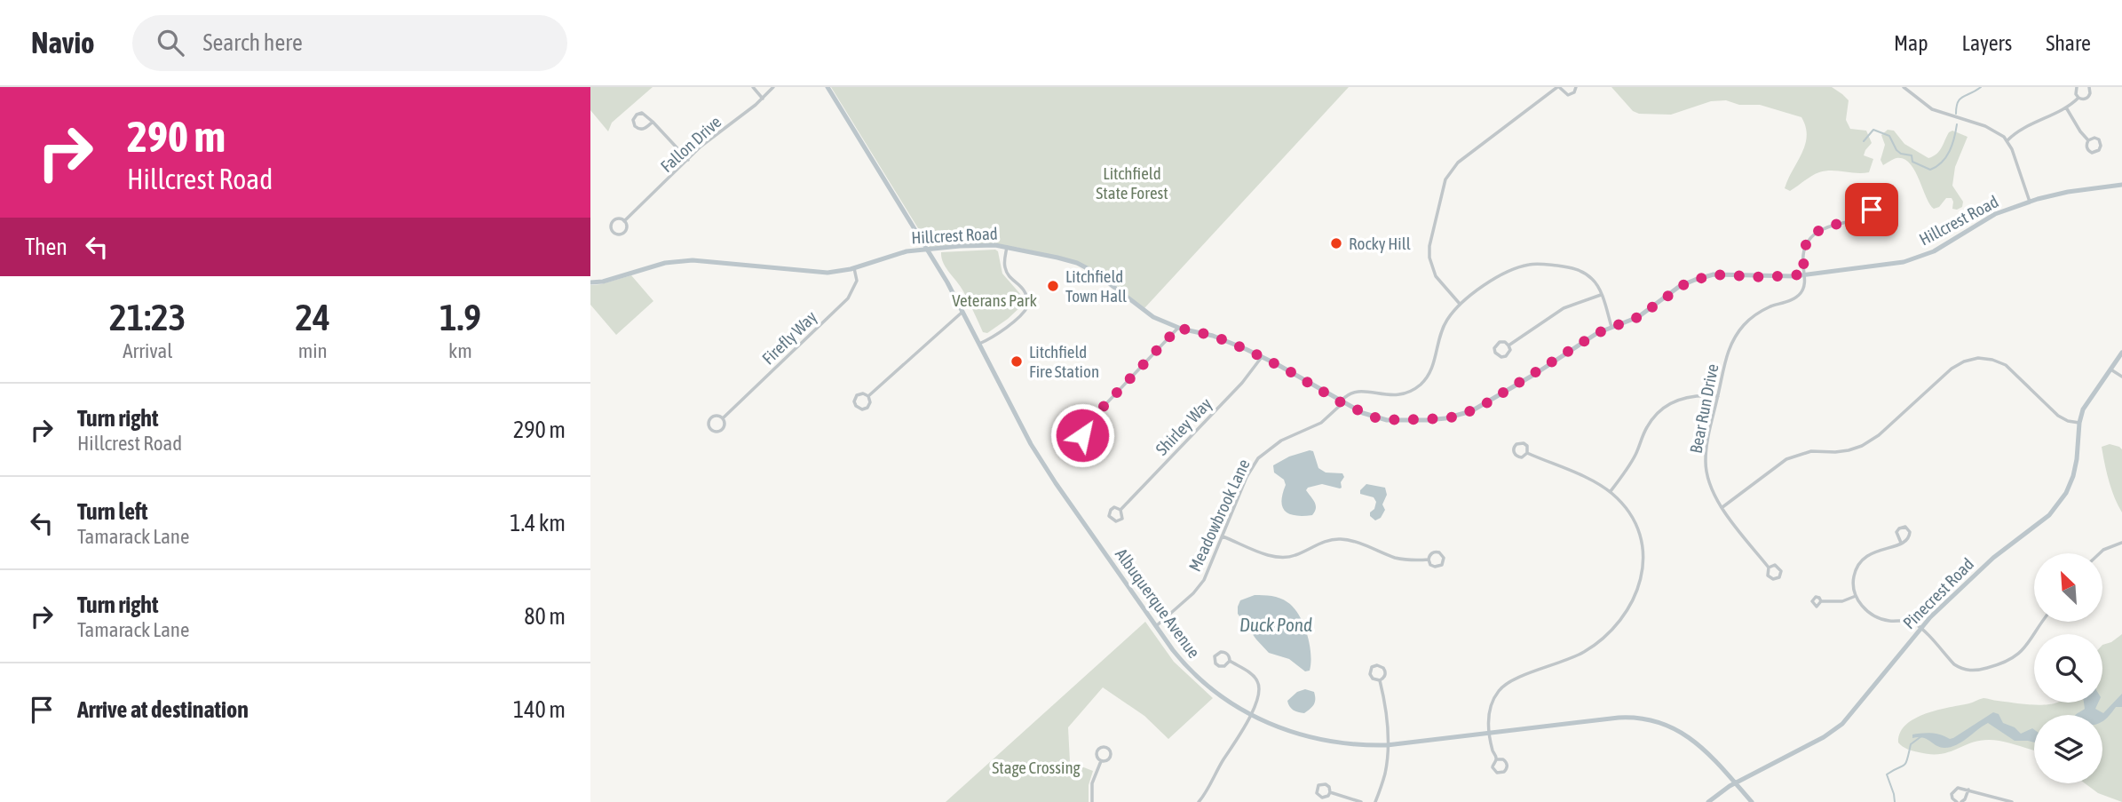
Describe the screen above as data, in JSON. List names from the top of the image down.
{
  "streets": {
    "street": [
      "Fallon Drive",
      "Hillcrest Road",
      "Firefly Way",
      "Bear Run Drive",
      "Shirley Way",
      "Meadowbrook Lane",
      "Pinecrest Road",
      "Albuquerque Avenue"
    ]
  },
  "crossings": [
    ["Hillcrest Road", "Firefly Way"],
    ["Hillcrest Road", "Bear Run Drive"],
    ["Hillcrest Road", "Shirley Way"],
    ["Hillcrest Road", "Meadowbrook Lane"],
    ["Hillcrest Road", "Albuquerque Avenue"],
    ["Meadowbrook Lane", "Albuquerque Avenue"],
    ["Pinecrest Road", "Albuquerque Avenue"]
  ],
  "water": ["Duck Pond"],
  "parks": ["Litchfield State Forest", "Veterans Park", "Stage Crossing"],
  "places": ["Rocky Hill", "Litchfield Town Hall", "Litchfield Fire Station"],
  "north": "top left",
  "page": {
    "header": "Navio",
    "search": "Search here",
    "nav": ["Map", "Layers", "Share"],
    "turn": ["290 m", "Hillcrest Road"],
    "then": "Then",
    "eta": [
      "21:23",
      "Arrival",
      "24",
      "min",
      "1.9",
      "km"
    ],
    "list": [
      {
        "name": "Turn right",
        "note": "Hillcrest Road",
        "value": "290 m"
      },
      {
        "name": "Turn left",
        "note": "Tamarack Lane",
        "value": "1.4 km"
      },
      {
        "name": "Turn right",
        "note": "Tamarack Lane",
        "value": "80 m"
      },
      {
        "name": "Arrive at destination",
        "value": "140 m"
      }
    ]
  }
}
